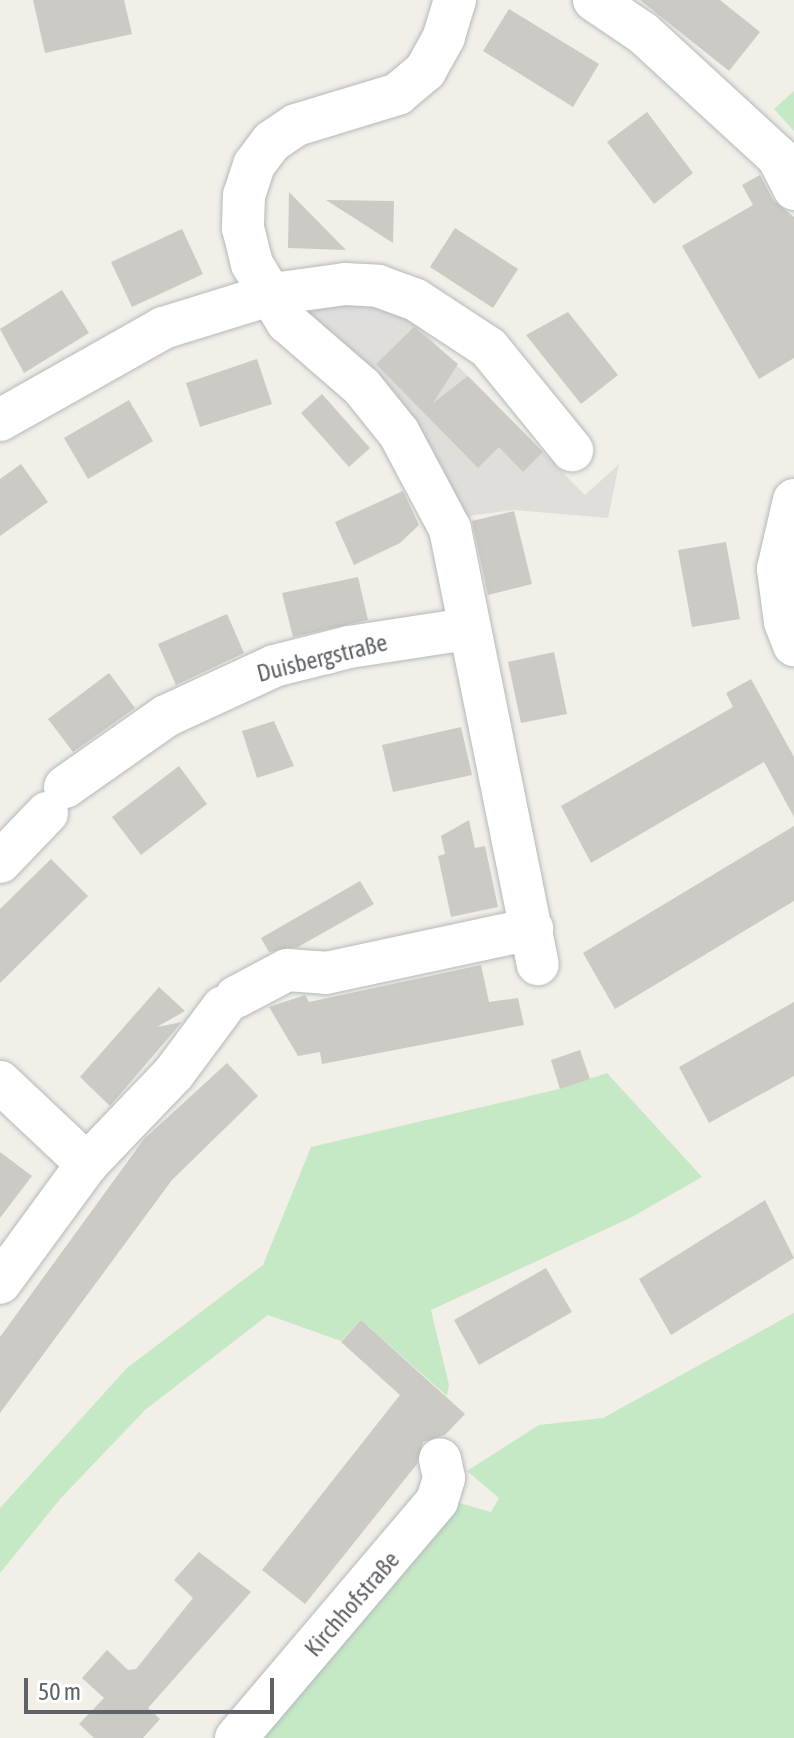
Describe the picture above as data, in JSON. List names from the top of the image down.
{
  "streets": {
    "street": ["Duisbergstraße", "Kirchhofstraße"]
  },
  "scale_bar": "50 m"
}
